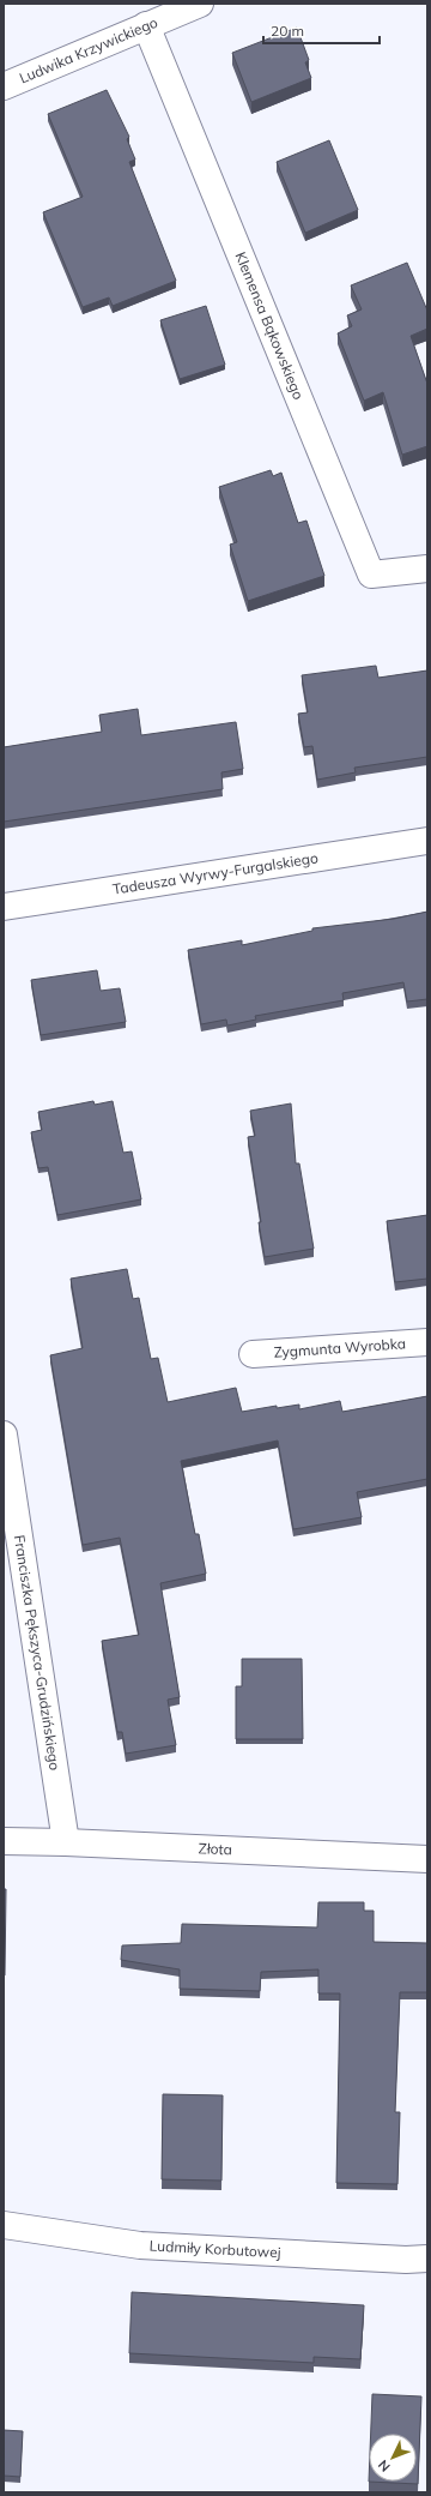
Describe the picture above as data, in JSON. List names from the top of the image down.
{
  "streets": {
    "street": [
      "Ludwika Krzywickiego",
      "Klemensa Bąkowskiego",
      "Tadeusza Wyrwy-Furgalskiego",
      "Zygmunta Wyrobka",
      "Franciszka Pększyca-Grudzińskiego",
      "Złota",
      "Ludmiły Korbutowej"
    ]
  },
  "crossings": [
    ["Ludwika Krzywickiego", "Klemensa Bąkowskiego"],
    ["Franciszka Pększyca-Grudzińskiego", "Złota"]
  ],
  "scale_bar": "20 m",
  "north": "bottom left"
}
